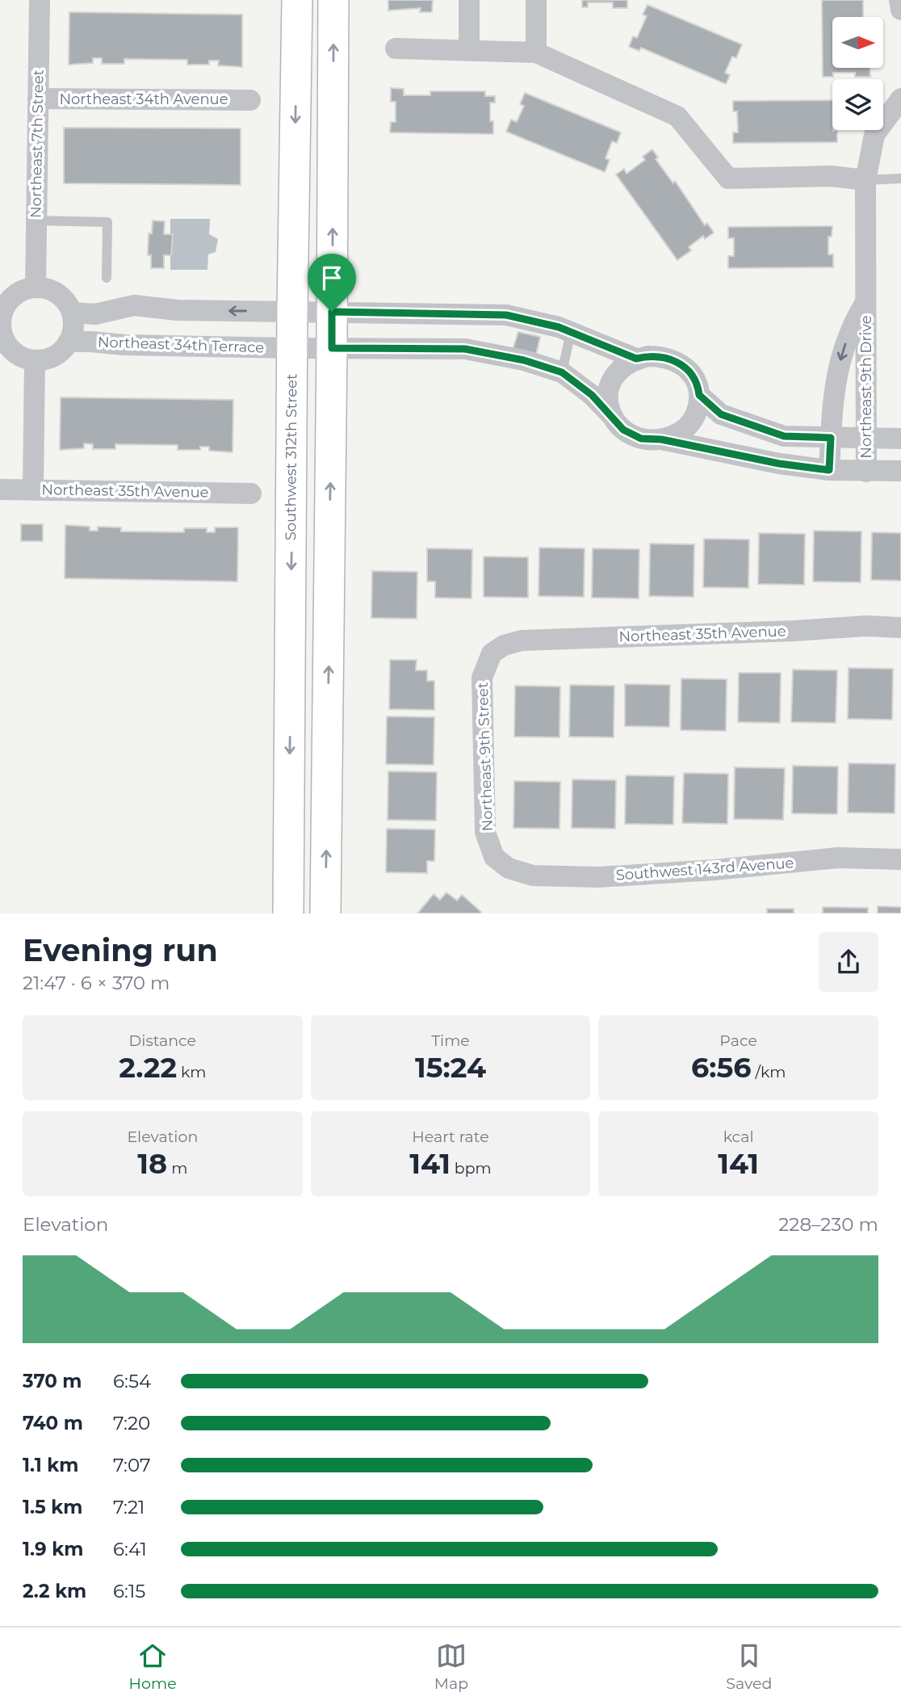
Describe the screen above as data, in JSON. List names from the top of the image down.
{
  "streets": {
    "main road": ["Southwest 312th Street"],
    "street": [
      "Northeast 34th Avenue",
      "Northeast 7th Street",
      "Northeast 34th Terrace",
      "Northeast 9th Drive",
      "Northeast 35th Avenue",
      "Northeast 9th Street",
      "Southwest 143rd Avenue"
    ]
  },
  "crossings": [
    ["Northeast 34th Avenue", "Northeast 7th Street"],
    ["Northeast 7th Street", "Northeast 34th Terrace"],
    ["Northeast 34th Terrace", "Southwest 312th Street"],
    ["Northeast 35th Avenue", "Northeast 9th Street"],
    ["Northeast 9th Street", "Southwest 143rd Avenue"]
  ],
  "north": "right",
  "page": {
    "heading": ["Evening run", "21:47 · 6 × 370 m"],
    "stats": [
      ["Distance", "2.22 km"],
      ["Time", "15:24"],
      ["Pace", "6:56 /km"],
      ["Elevation", "18 m"],
      ["Heart rate", "141 bpm"],
      ["kcal", "141"]
    ],
    "chart": ["Elevation", "228–230 m"],
    "list": [
      {
        "name": "370 m",
        "note": "6:54"
      },
      {
        "name": "740 m",
        "note": "7:20"
      },
      {
        "name": "1.1 km",
        "note": "7:07"
      },
      {
        "name": "1.5 km",
        "note": "7:21"
      },
      {
        "name": "1.9 km",
        "note": "6:41"
      },
      {
        "name": "2.2 km",
        "note": "6:15"
      }
    ],
    "tabs": ["Home", "Map", "Saved"]
  }
}
